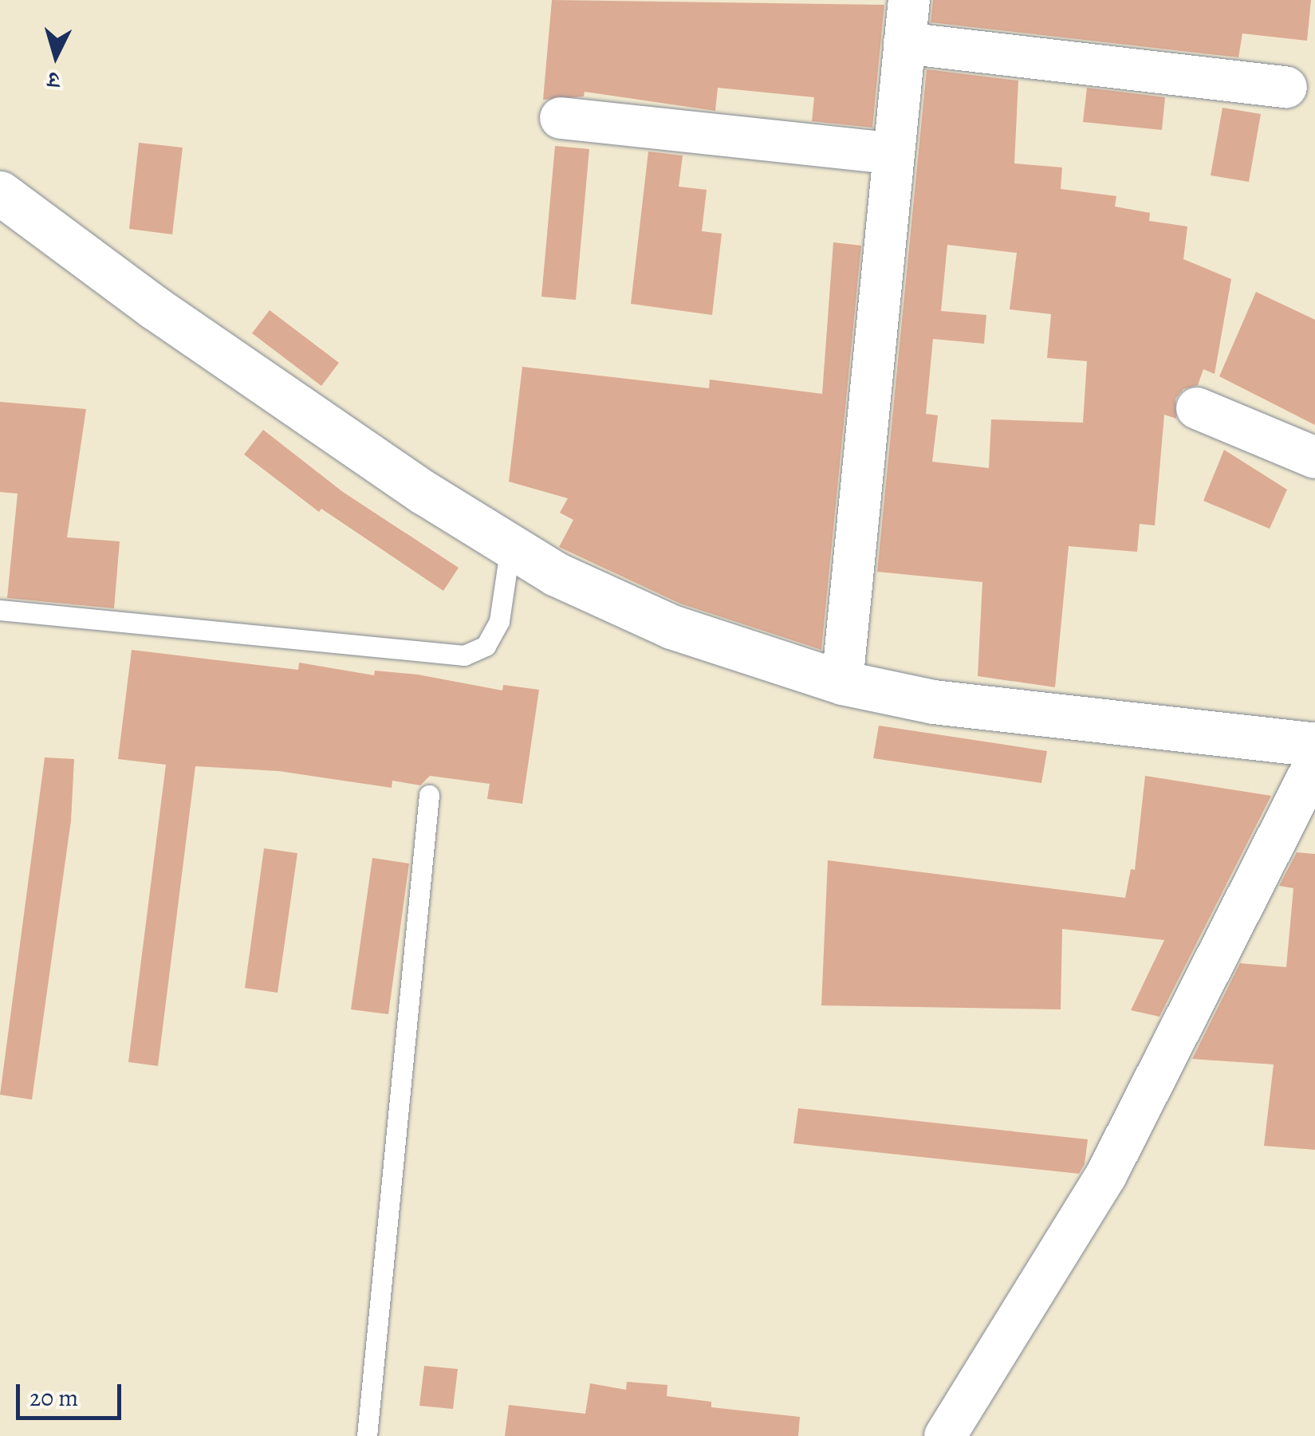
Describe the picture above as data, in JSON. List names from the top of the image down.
{
  "scale_bar": "20 m",
  "north": "bottom"
}
